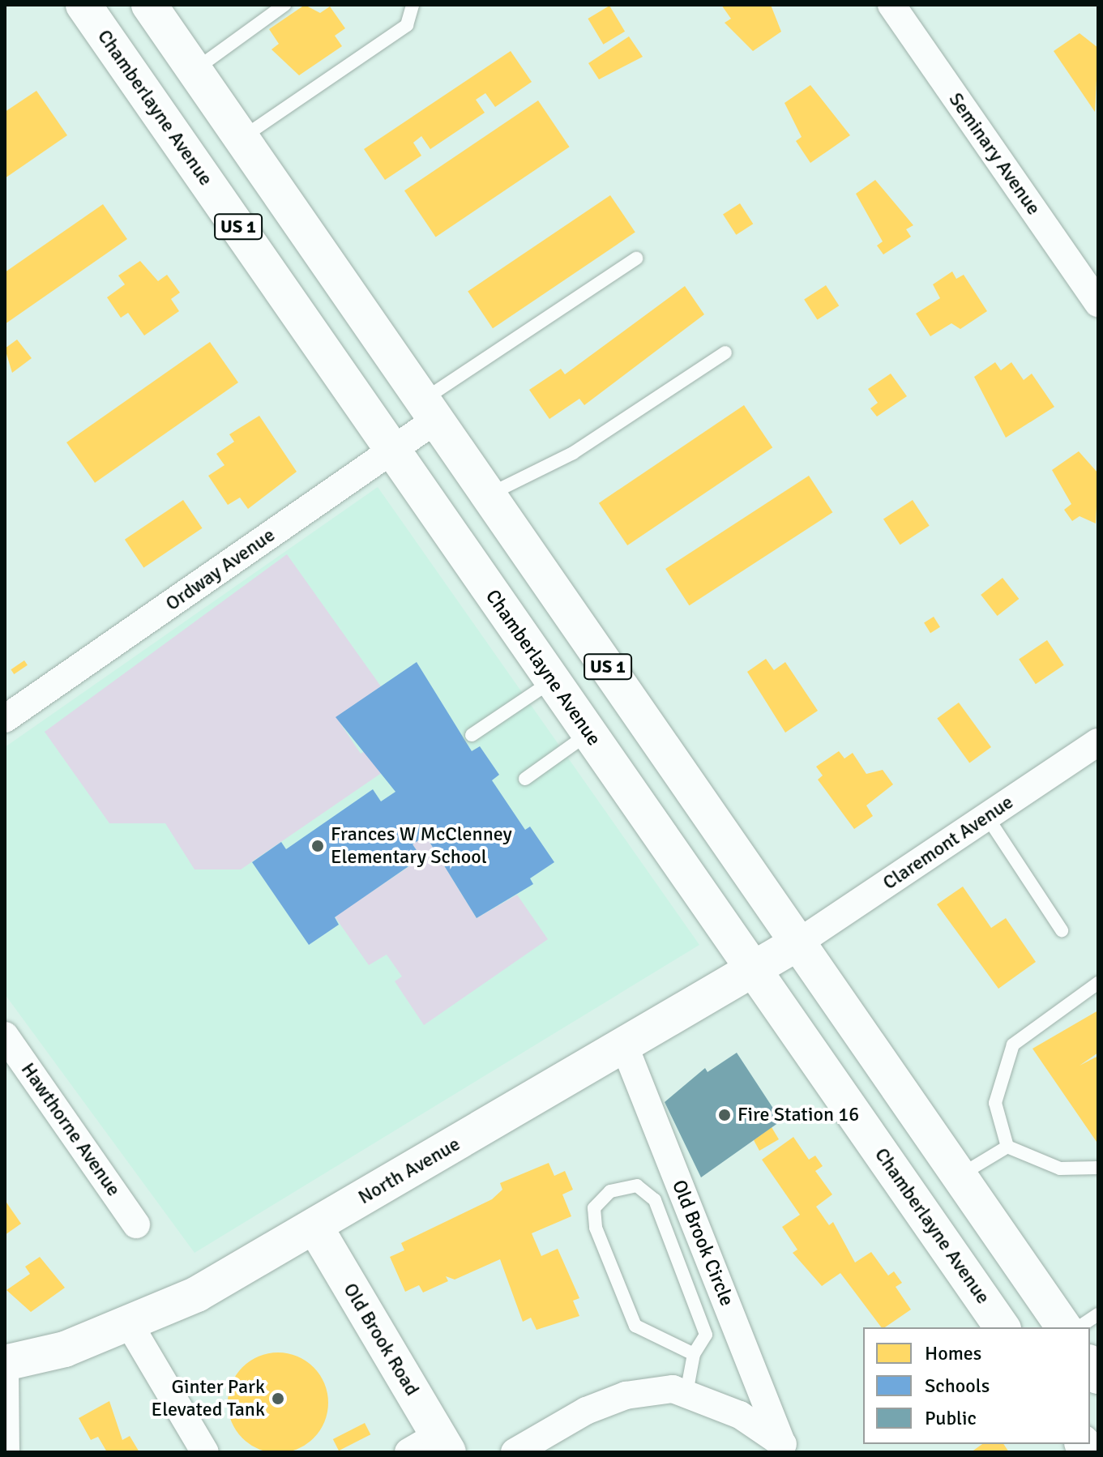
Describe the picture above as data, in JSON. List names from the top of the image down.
{
  "streets": {
    "main road": [
      "Chamberlayne Avenue",
      "US 1",
      "North Avenue",
      "Old Brook Road"
    ],
    "street": [
      "Seminary Avenue",
      "Ordway Avenue",
      "Claremont Avenue",
      "Hawthorne Avenue",
      "Old Brook Circle"
    ]
  },
  "crossings": [
    ["Chamberlayne Avenue", "Ordway Avenue"],
    ["Chamberlayne Avenue", "North Avenue"],
    ["US 1", "Ordway Avenue"],
    ["US 1", "Claremont Avenue"],
    ["US 1", "North Avenue"],
    ["Claremont Avenue", "North Avenue"],
    ["North Avenue", "Old Brook Circle"],
    ["North Avenue", "Old Brook Road"]
  ],
  "places": ["Frances W McClenney Elementary School", "Fire Station 16", "Ginter Park Elevated Tank"],
  "legend": ["Homes", "Schools", "Public"]
}
